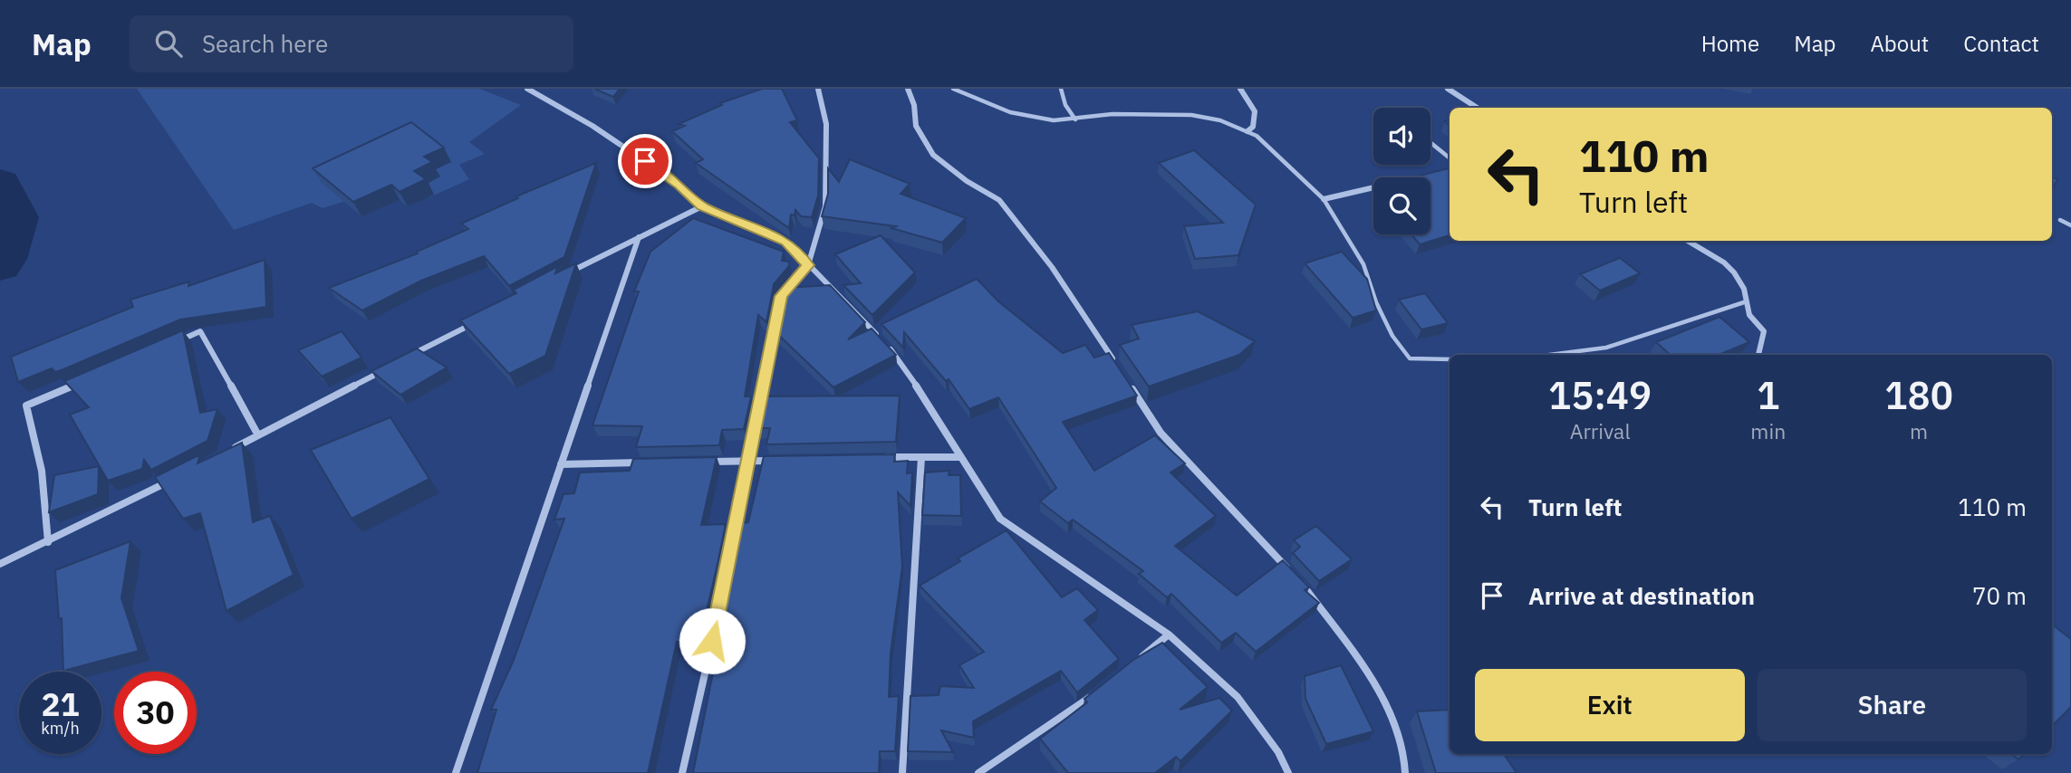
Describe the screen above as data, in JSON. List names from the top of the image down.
{
  "page": {
    "header": "Map",
    "search": "Search here",
    "nav": [
      "Home",
      "Map",
      "About",
      "Contact"
    ],
    "turn": ["110 m", "Turn left"],
    "eta": [
      "15:49",
      "Arrival",
      "1",
      "min",
      "180",
      "m"
    ],
    "list": [
      {
        "name": "Turn left",
        "value": "110 m"
      },
      {
        "name": "Arrive at destination",
        "value": "70 m"
      }
    ],
    "buttons": ["Exit", "Share"],
    "speed": "21 km/h",
    "limit": "30"
  }
}
